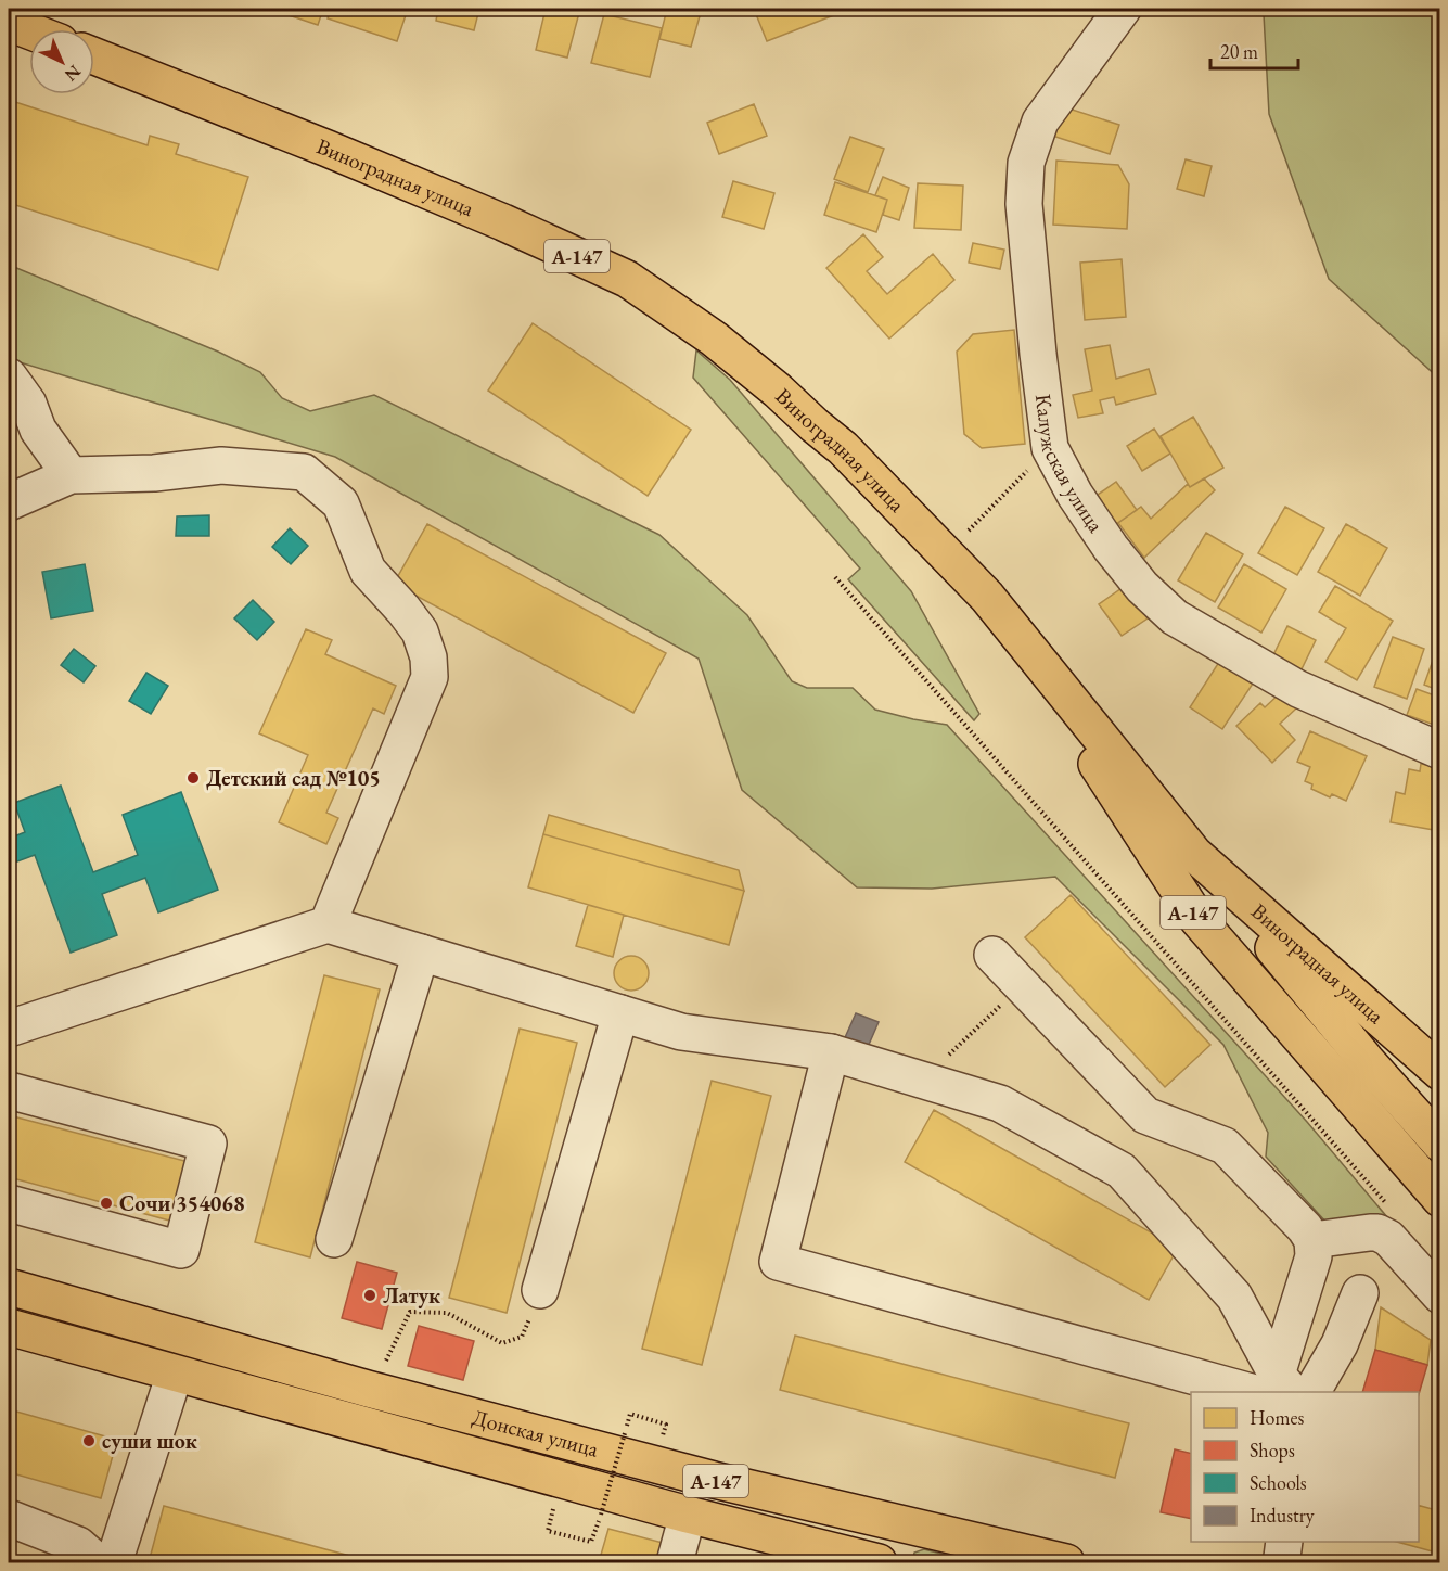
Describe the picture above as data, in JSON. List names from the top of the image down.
{
  "streets": {
    "main road": ["Виноградная улица", "А-147", "Донская улица"],
    "street": ["Калужская улица"]
  },
  "crossings": [
    ["Виноградная улица", "А-147"]
  ],
  "places": [
    "Детский сад №105",
    "Сочи 354068",
    "Латук",
    "суши шок"
  ],
  "legend": [
    "Homes",
    "Shops",
    "Schools",
    "Industry"
  ],
  "scale_bar": "20 m",
  "north": "bottom right"
}
